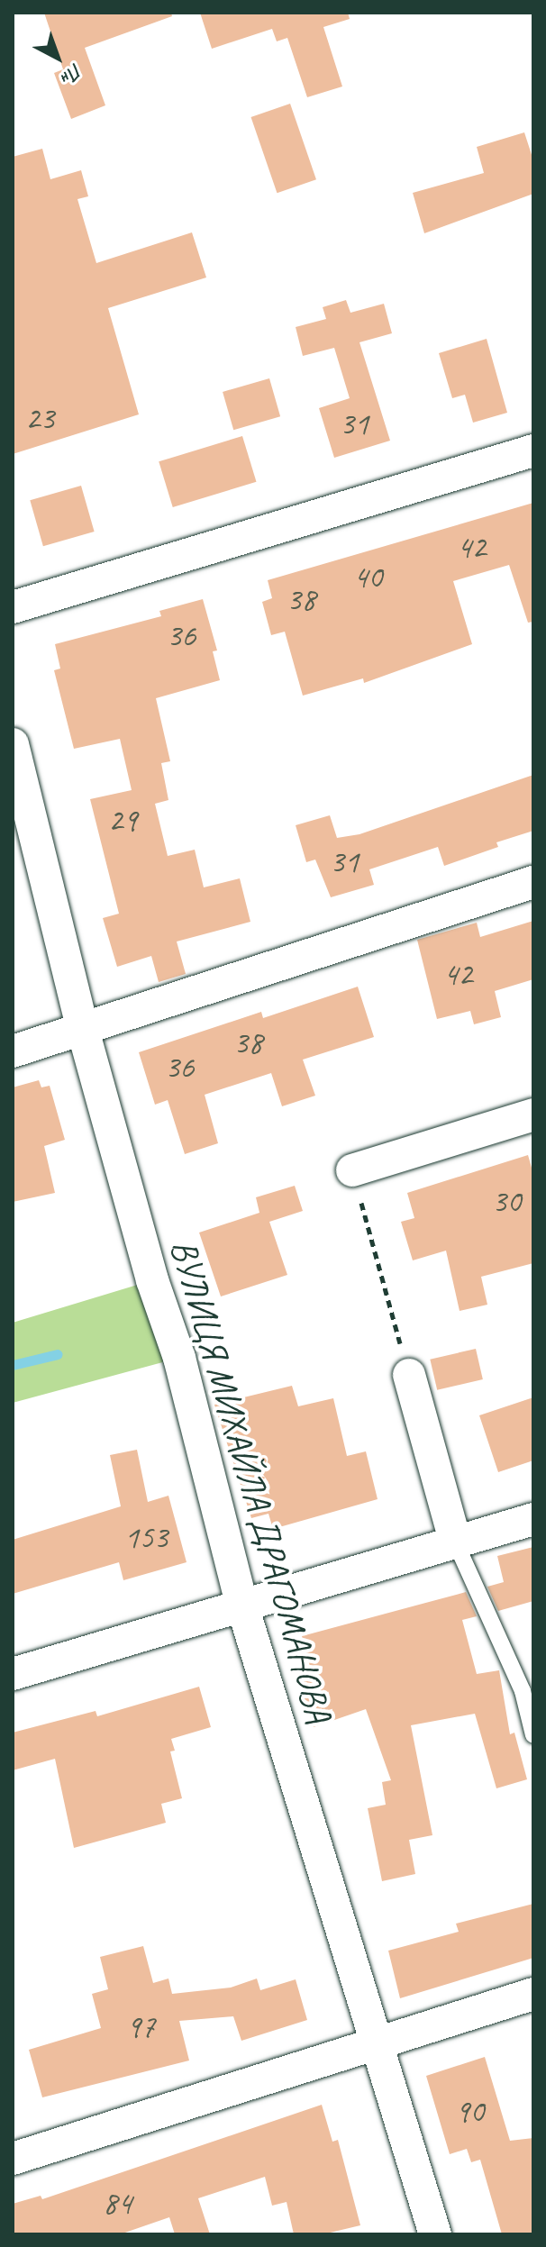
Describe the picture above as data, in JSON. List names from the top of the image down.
{
  "streets": {
    "street": ["ВУЛИЦЯ МИХАЙЛА ДРАГОМАНОВА"]
  },
  "house_numbers": [
    "23",
    "31",
    "42",
    "40",
    "38",
    "36",
    "29",
    "31",
    "42",
    "38",
    "36",
    "30",
    "153",
    "97",
    "90",
    "84"
  ],
  "north": "bottom right"
}
